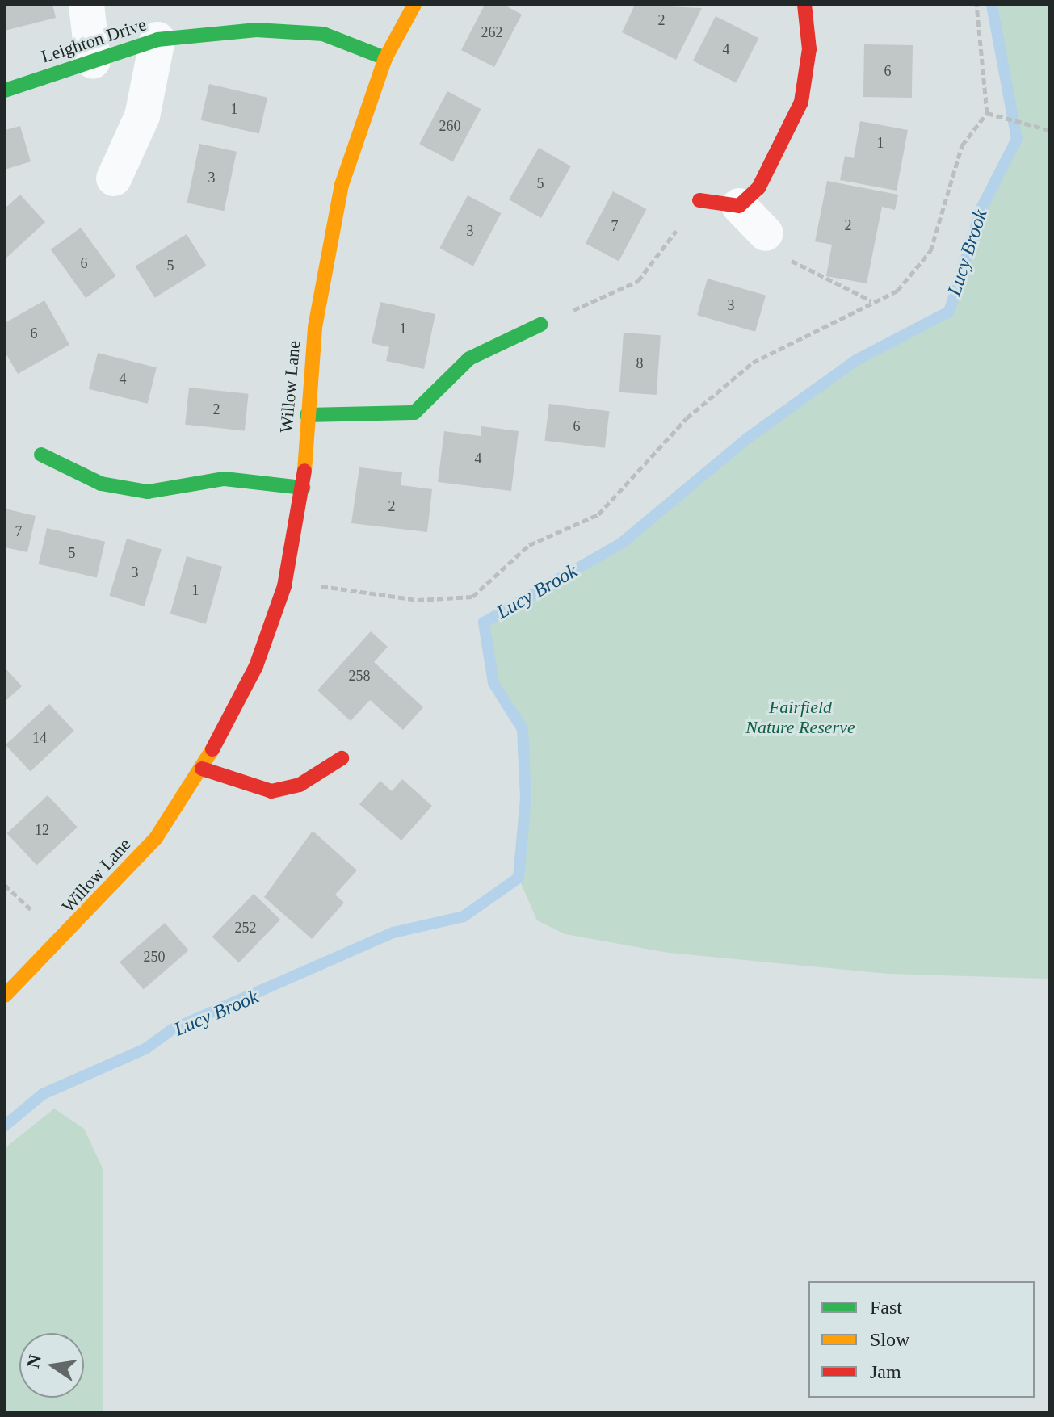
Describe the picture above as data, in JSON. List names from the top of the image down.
{
  "streets": {
    "street": ["Leighton Drive", "Willow Lane"]
  },
  "crossings": [
    ["Leighton Drive", "Willow Lane"]
  ],
  "water": ["Lucy Brook"],
  "parks": ["Fairfield Nature Reserve"],
  "house_numbers": [
    "2",
    "262",
    "4",
    "6",
    "1",
    "260",
    "1",
    "3",
    "5",
    "2",
    "7",
    "3",
    "6",
    "5",
    "3",
    "1",
    "6",
    "8",
    "4",
    "2",
    "6",
    "4",
    "2",
    "7",
    "5",
    "3",
    "1",
    "258",
    "14",
    "12",
    "252",
    "250"
  ],
  "legend": ["Fast", "Slow", "Jam"],
  "north": "left"
}
